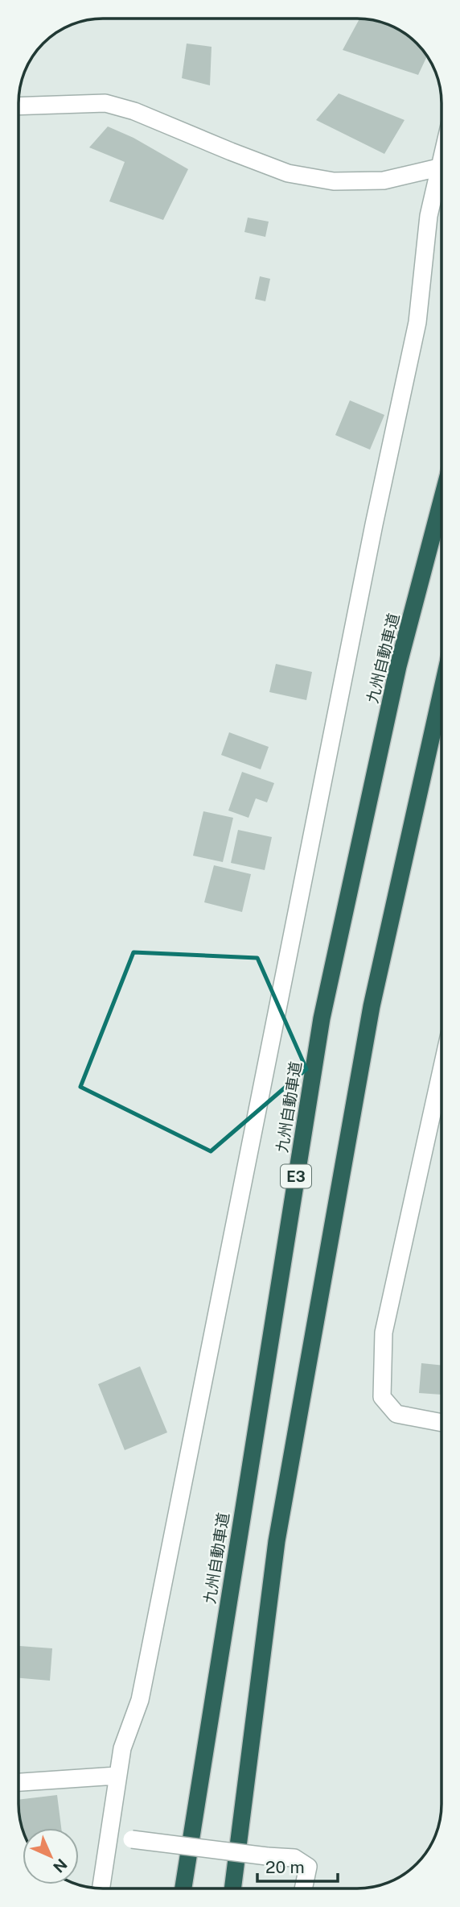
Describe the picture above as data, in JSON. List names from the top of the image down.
{
  "streets": {
    "highway": ["九州自動車道", "E3"]
  },
  "scale_bar": "20 m",
  "north": "bottom right"
}
